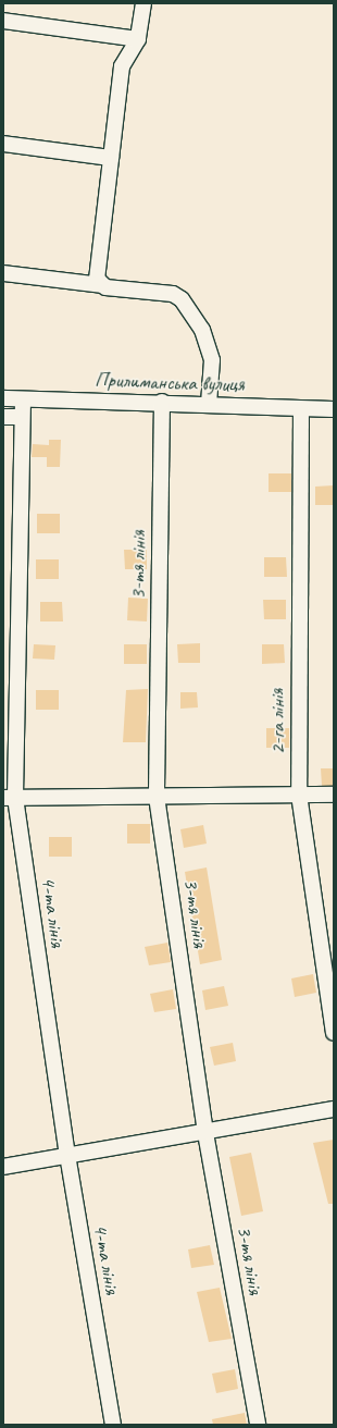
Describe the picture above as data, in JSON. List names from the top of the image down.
{
  "streets": {
    "street": [
      "Прилиманська вулиця",
      "3-тя лінія",
      "2-га лінія",
      "4-та лінія"
    ]
  },
  "crossings": [
    ["Прилиманська вулиця", "3-тя лінія"],
    ["Прилиманська вулиця", "2-га лінія"],
    ["Прилиманська вулиця", "4-та лінія"]
  ]
}
